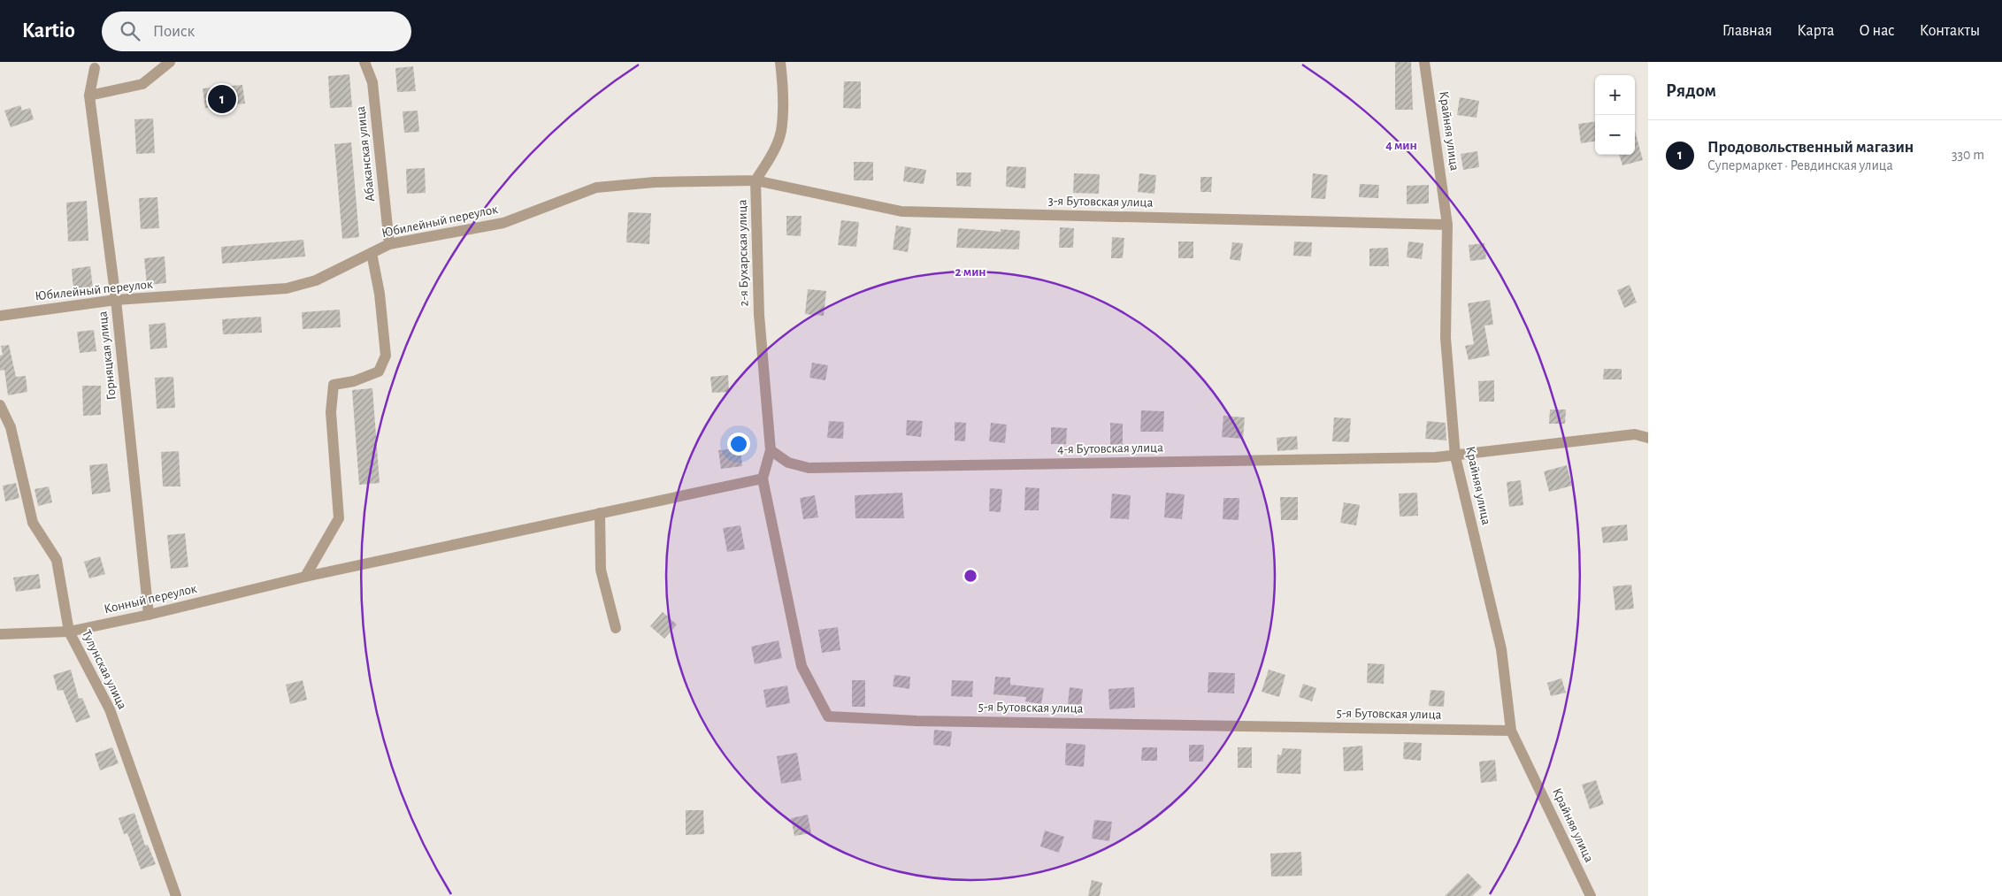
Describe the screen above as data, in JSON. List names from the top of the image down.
{
  "streets": {
    "street": [
      "Крайняя улица",
      "Абаканская улица",
      "3-я Бутовская улица",
      "Юбилейный переулок",
      "2-я Бухарская улица",
      "Горняцкая улица",
      "4-я Бутовская улица",
      "Конный переулок",
      "Тулунская улица",
      "5-я Бутовская улица"
    ]
  },
  "crossings": [
    ["Крайняя улица", "3-я Бутовская улица"],
    ["Крайняя улица", "4-я Бутовская улица"],
    ["Крайняя улица", "5-я Бутовская улица"],
    ["Абаканская улица", "Юбилейный переулок"],
    ["3-я Бутовская улица", "Юбилейный переулок"],
    ["3-я Бутовская улица", "2-я Бухарская улица"],
    ["Юбилейный переулок", "2-я Бухарская улица"],
    ["Юбилейный переулок", "Горняцкая улица"],
    ["2-я Бухарская улица", "4-я Бутовская улица"],
    ["2-я Бухарская улица", "5-я Бутовская улица"],
    ["Горняцкая улица", "Конный переулок"],
    ["4-я Бутовская улица", "5-я Бутовская улица"],
    ["Конный переулок", "Тулунская улица"],
    ["Конный переулок", "5-я Бутовская улица"]
  ],
  "page": {
    "header": "Kartio",
    "search": "Поиск",
    "nav": [
      "Главная",
      "Карта",
      "О нас",
      "Контакты"
    ],
    "heading": "Рядом",
    "map_buttons": ["+", "−"],
    "pins": "1",
    "list": [
      {
        "mark": "1",
        "name": "Продовольственный магазин",
        "note": "Супермаркет · Ревдинская улица",
        "value": "330 m"
      }
    ]
  },
  "rings": ["4 мин", "2 мин"]
}
